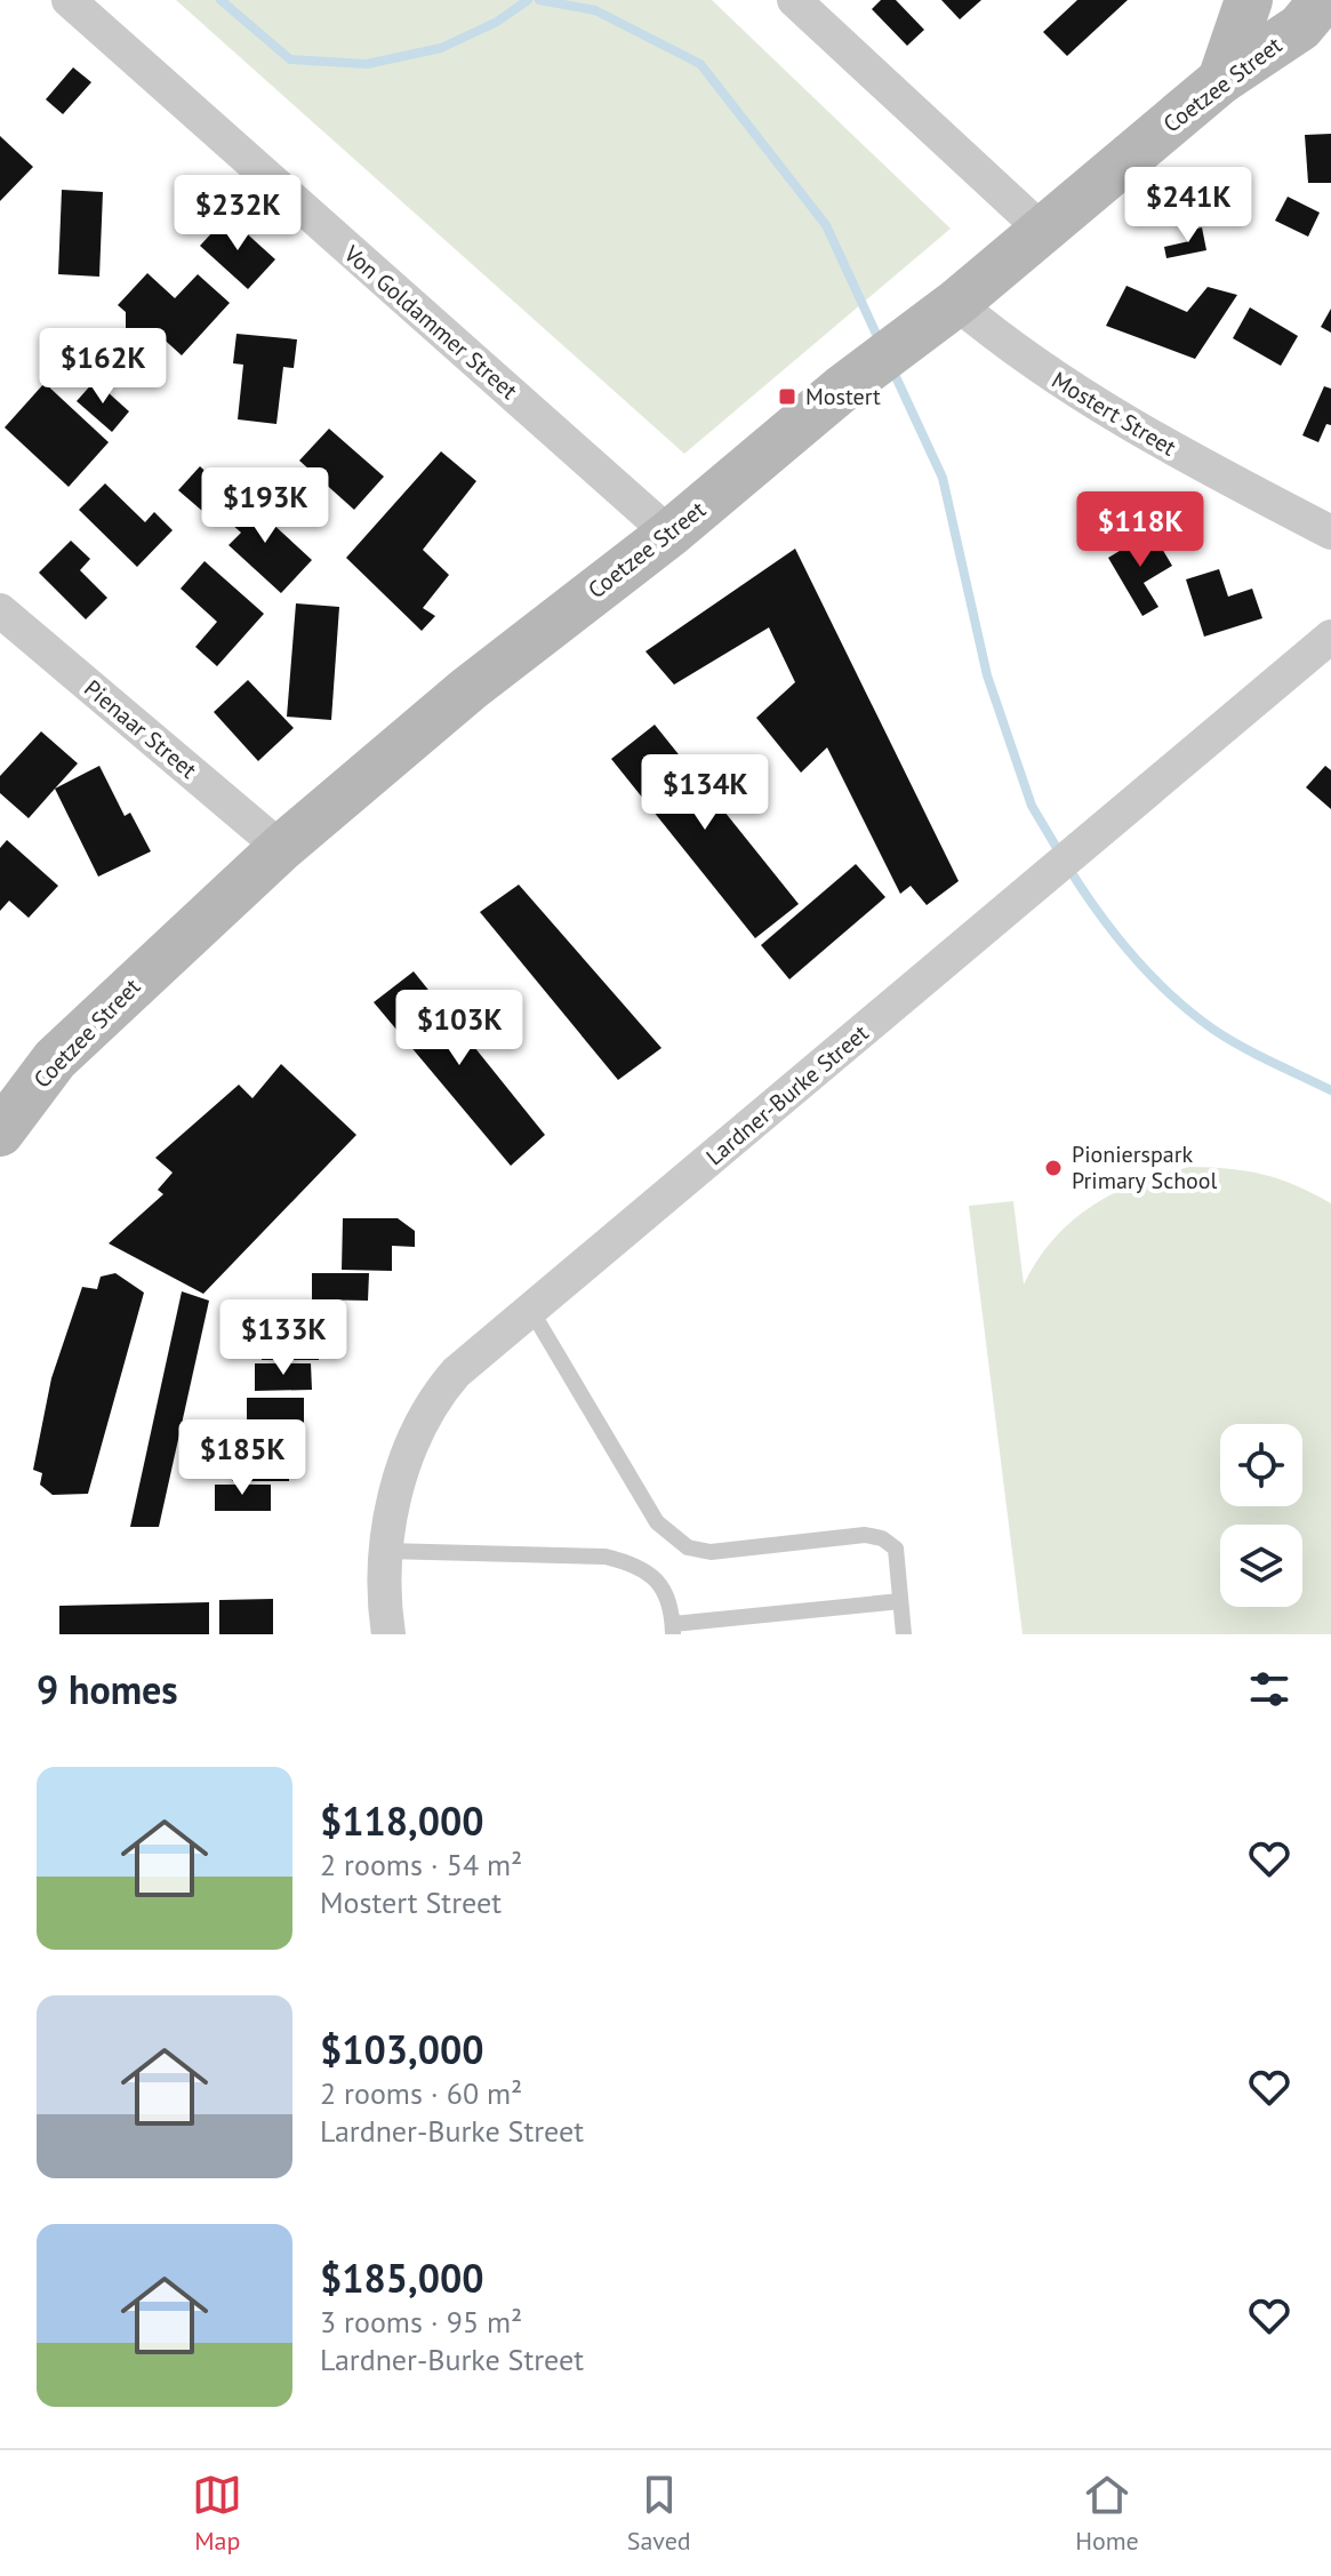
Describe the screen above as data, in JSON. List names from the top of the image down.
{
  "streets": {
    "street": [
      "Coetzee Street",
      "Von Goldammer Street",
      "Mostert Street",
      "Pienaar Street",
      "Lardner-Burke Street"
    ]
  },
  "crossings": [
    ["Coetzee Street", "Von Goldammer Street"],
    ["Coetzee Street", "Mostert Street"],
    ["Coetzee Street", "Pienaar Street"]
  ],
  "places": {
    "transit": ["Mostert"],
    "other": ["Pionierspark Primary School"]
  },
  "page": {
    "price": [
      "$241K",
      "$232K",
      "$162K",
      "$193K",
      "$118K",
      "$134K",
      "$103K",
      "$133K",
      "$185K"
    ],
    "heading": "9 homes",
    "list": [
      {
        "name": "$118,000",
        "note": "2 rooms · 54 m² · Mostert Street"
      },
      {
        "name": "$103,000",
        "note": "2 rooms · 60 m² · Lardner-Burke Street"
      },
      {
        "name": "$185,000",
        "note": "3 rooms · 95 m² · Lardner-Burke Street"
      }
    ],
    "tabs": ["Map", "Saved", "Home"]
  }
}
